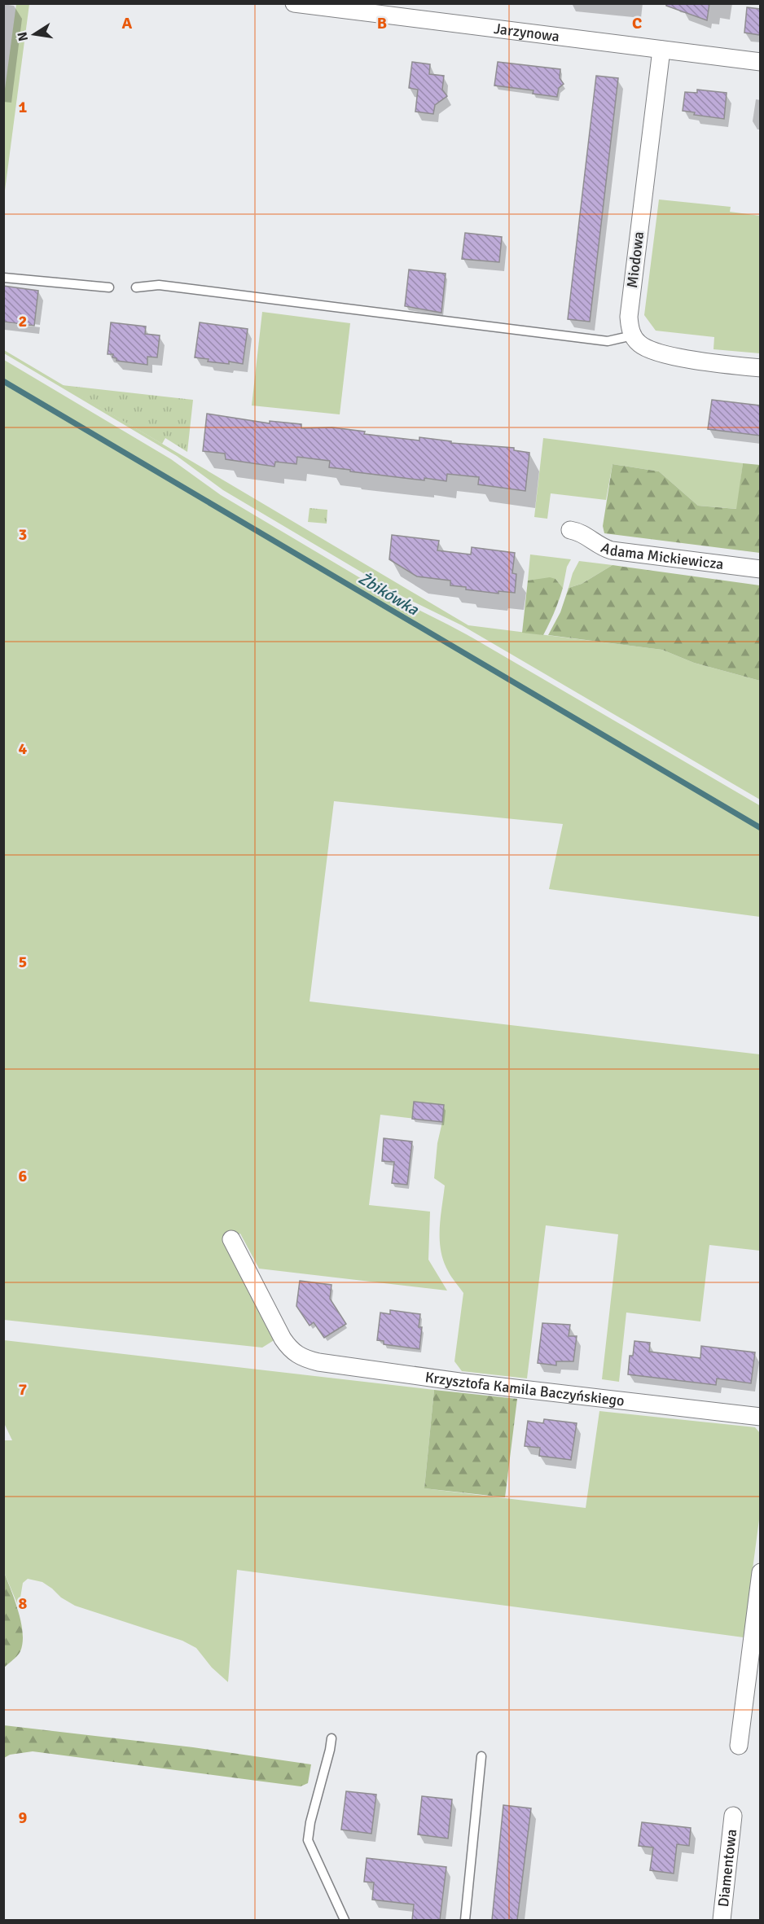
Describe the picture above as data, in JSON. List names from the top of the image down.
{
  "streets": {
    "street": [
      "Jarzynowa",
      "Miodowa",
      "Adama Mickiewicza",
      "Krzysztofa Kamila Baczyńskiego",
      "Diamentowa"
    ]
  },
  "crossings": [
    ["Jarzynowa", "Miodowa"]
  ],
  "water": ["Żbikówka"],
  "north": "left",
  "grid": {
    "columns": ["A", "B", "C"],
    "rows": [
      "1",
      "2",
      "3",
      "4",
      "5",
      "6",
      "7",
      "8",
      "9"
    ]
  }
}
